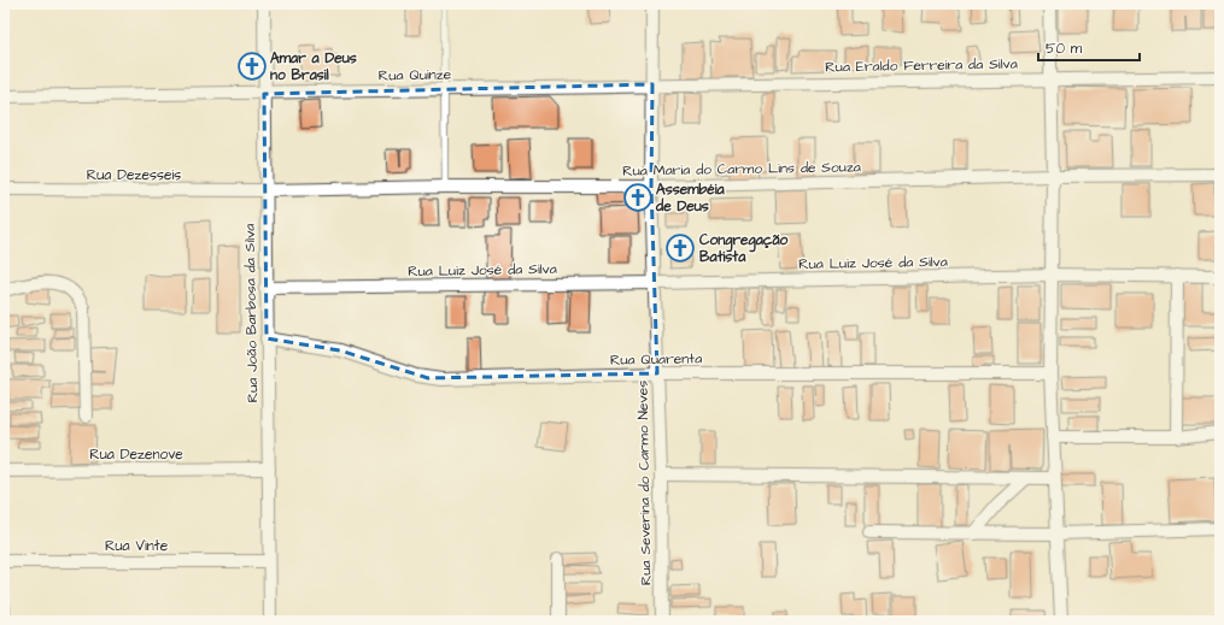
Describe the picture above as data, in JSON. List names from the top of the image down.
{
  "streets": {
    "street": [
      "Rua Eraldo Ferreira da Silva",
      "Rua Quinze",
      "Rua Maria do Carmo Lins de Souza",
      "Rua Dezesseis",
      "Rua Luiz José da Silva",
      "Rua João Barbosa da Silva",
      "Rua Quarenta",
      "Rua Dezenove",
      "Rua Severina do Carmo Neves",
      "Rua Vinte"
    ]
  },
  "crossings": [
    ["Rua Eraldo Ferreira da Silva", "Rua Quinze"],
    ["Rua Eraldo Ferreira da Silva", "Rua Severina do Carmo Neves"],
    ["Rua Quinze", "Rua João Barbosa da Silva"],
    ["Rua Quinze", "Rua Severina do Carmo Neves"],
    ["Rua Maria do Carmo Lins de Souza", "Rua Dezesseis"],
    ["Rua Maria do Carmo Lins de Souza", "Rua João Barbosa da Silva"],
    ["Rua Maria do Carmo Lins de Souza", "Rua Severina do Carmo Neves"],
    ["Rua Dezesseis", "Rua João Barbosa da Silva"],
    ["Rua Luiz José da Silva", "Rua João Barbosa da Silva"],
    ["Rua Luiz José da Silva", "Rua Severina do Carmo Neves"],
    ["Rua João Barbosa da Silva", "Rua Quarenta"],
    ["Rua João Barbosa da Silva", "Rua Dezenove"],
    ["Rua João Barbosa da Silva", "Rua Vinte"],
    ["Rua Quarenta", "Rua Severina do Carmo Neves"]
  ],
  "places": {
    "church": ["Amar a Deus no Brasil", "Assembéia de Deus", "Congregação Batista"]
  },
  "scale_bar": "50 m"
}
